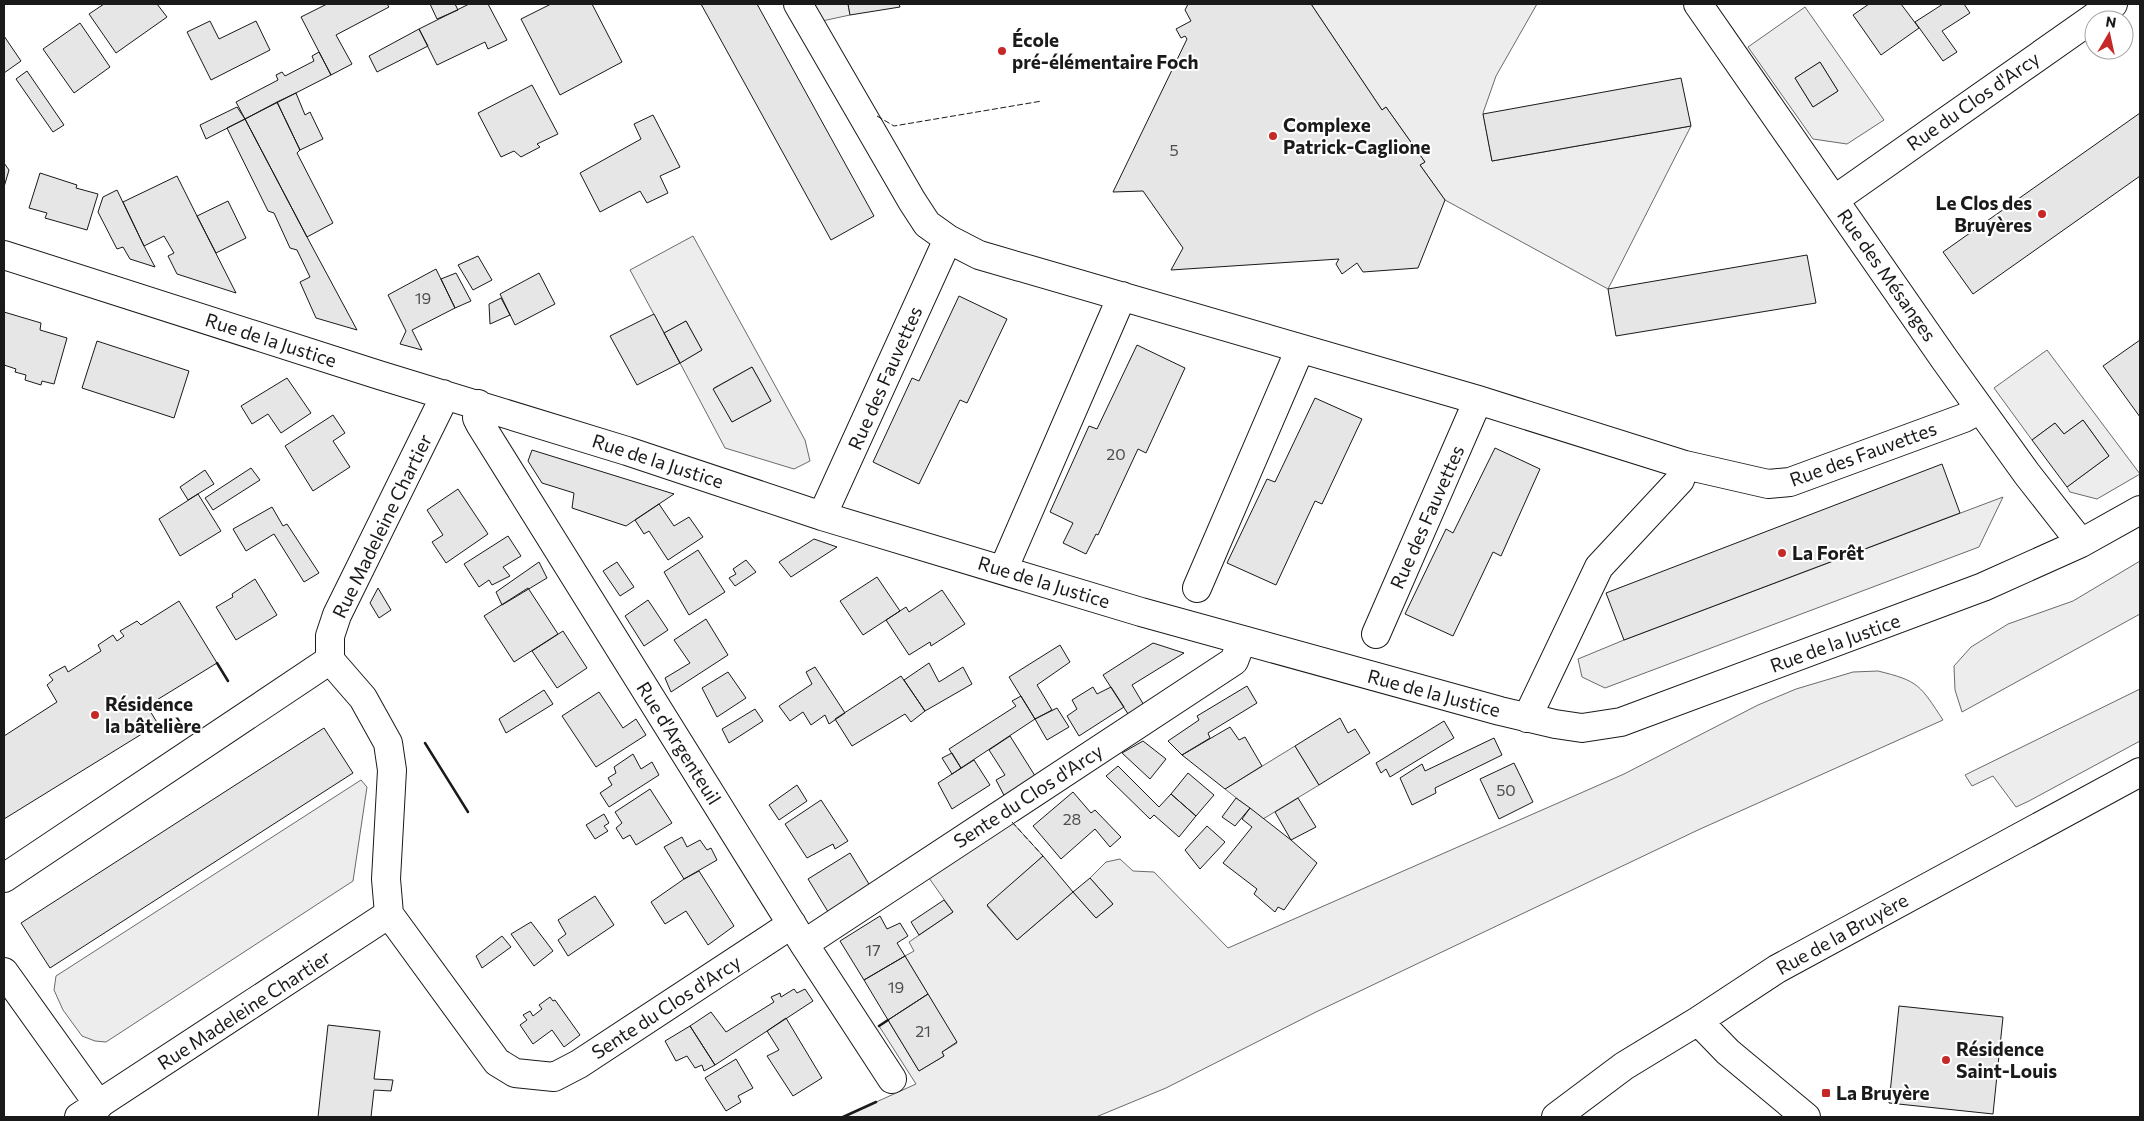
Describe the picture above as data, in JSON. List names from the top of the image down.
{
  "streets": {
    "street": [
      "Rue du Clos d'Arcy",
      "Rue des Mésanges",
      "Rue de la Justice",
      "Rue des Fauvettes",
      "Rue Madeleine Chartier",
      "Rue d'Argenteuil",
      "Sente du Clos d'Arcy",
      "Rue de la Bruyère"
    ]
  },
  "crossings": [
    ["Rue du Clos d'Arcy", "Rue des Mésanges"],
    ["Rue des Mésanges", "Rue de la Justice"],
    ["Rue des Mésanges", "Rue des Fauvettes"],
    ["Rue de la Justice", "Rue des Fauvettes"],
    ["Rue de la Justice", "Rue Madeleine Chartier"],
    ["Rue de la Justice", "Rue d'Argenteuil"],
    ["Rue de la Justice", "Sente du Clos d'Arcy"],
    ["Rue Madeleine Chartier", "Sente du Clos d'Arcy"],
    ["Rue d'Argenteuil", "Sente du Clos d'Arcy"]
  ],
  "places": {
    "other": [
      "École pré-élémentaire Foch",
      "Complexe Patrick-Caglione",
      "Le Clos des Bruyères",
      "La Forêt",
      "Résidence la bâtelière",
      "Résidence Saint-Louis"
    ],
    "transit": ["La Bruyère"]
  },
  "house_numbers": [
    "5",
    "19",
    "20",
    "50",
    "28",
    "17",
    "19",
    "21"
  ],
  "north": "top"
}
